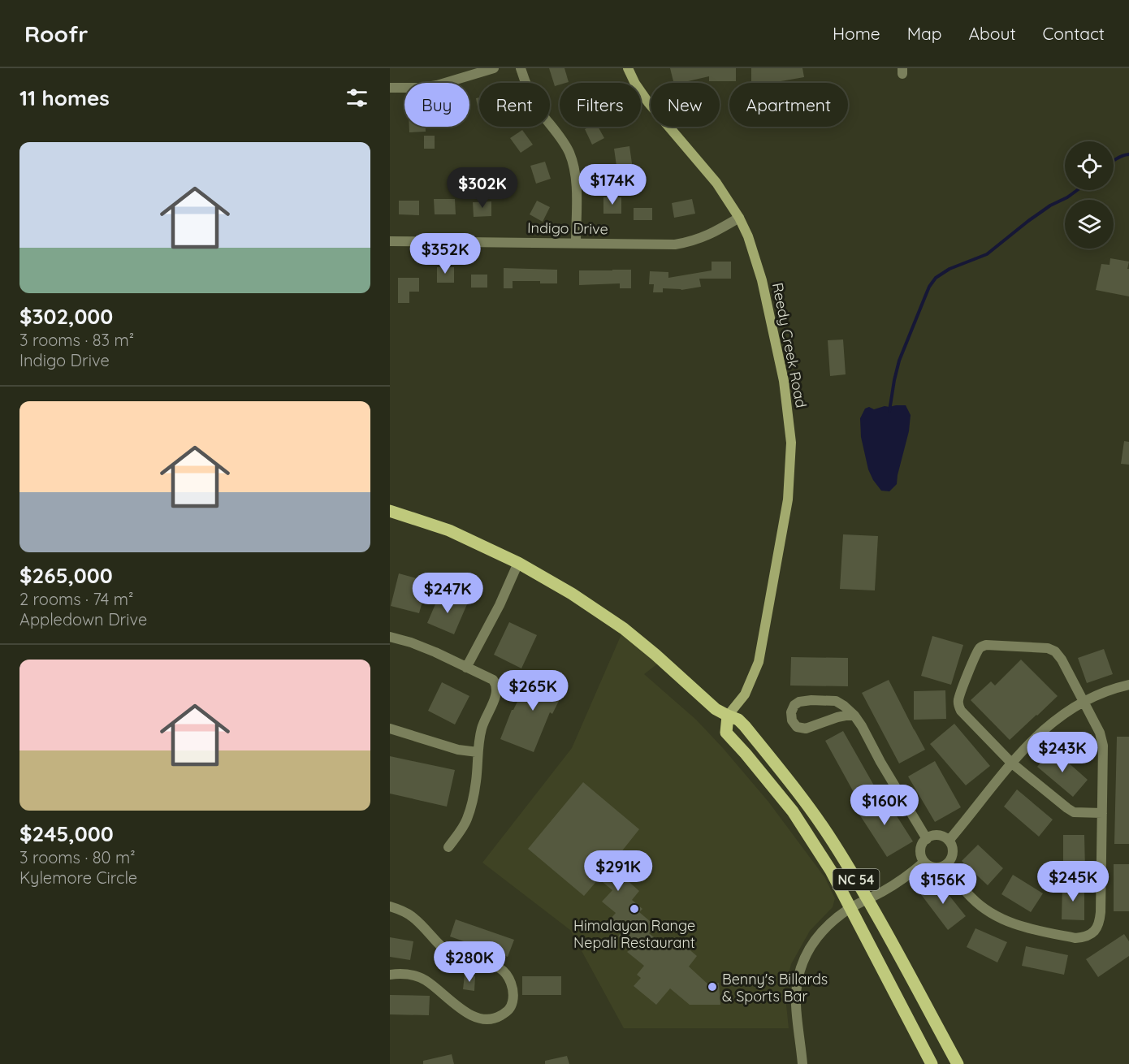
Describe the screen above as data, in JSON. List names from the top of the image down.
{
  "streets": {
    "main road": ["NC 54"],
    "street": ["Indigo Drive", "Reedy Creek Road"]
  },
  "crossings": [
    ["Indigo Drive", "Reedy Creek Road"],
    ["Reedy Creek Road", "NC 54"]
  ],
  "places": ["Himalayan Range Nepali Restaurant", "Benny's Billards & Sports Bar"],
  "page": {
    "header": "Roofr",
    "nav": [
      "Home",
      "Map",
      "About",
      "Contact"
    ],
    "heading": "11 homes",
    "chip": [
      "Buy",
      "Rent",
      "Filters",
      "New",
      "Apartment"
    ],
    "list": [
      {
        "name": "$302,000",
        "note": "3 rooms · 83 m² · Indigo Drive"
      },
      {
        "name": "$265,000",
        "note": "2 rooms · 74 m² · Appledown Drive"
      },
      {
        "name": "$245,000",
        "note": "3 rooms · 80 m² · Kylemore Circle"
      }
    ],
    "price": [
      "$174K",
      "$302K",
      "$352K",
      "$247K",
      "$265K",
      "$243K",
      "$160K",
      "$291K",
      "$245K",
      "$156K",
      "$280K"
    ]
  }
}
